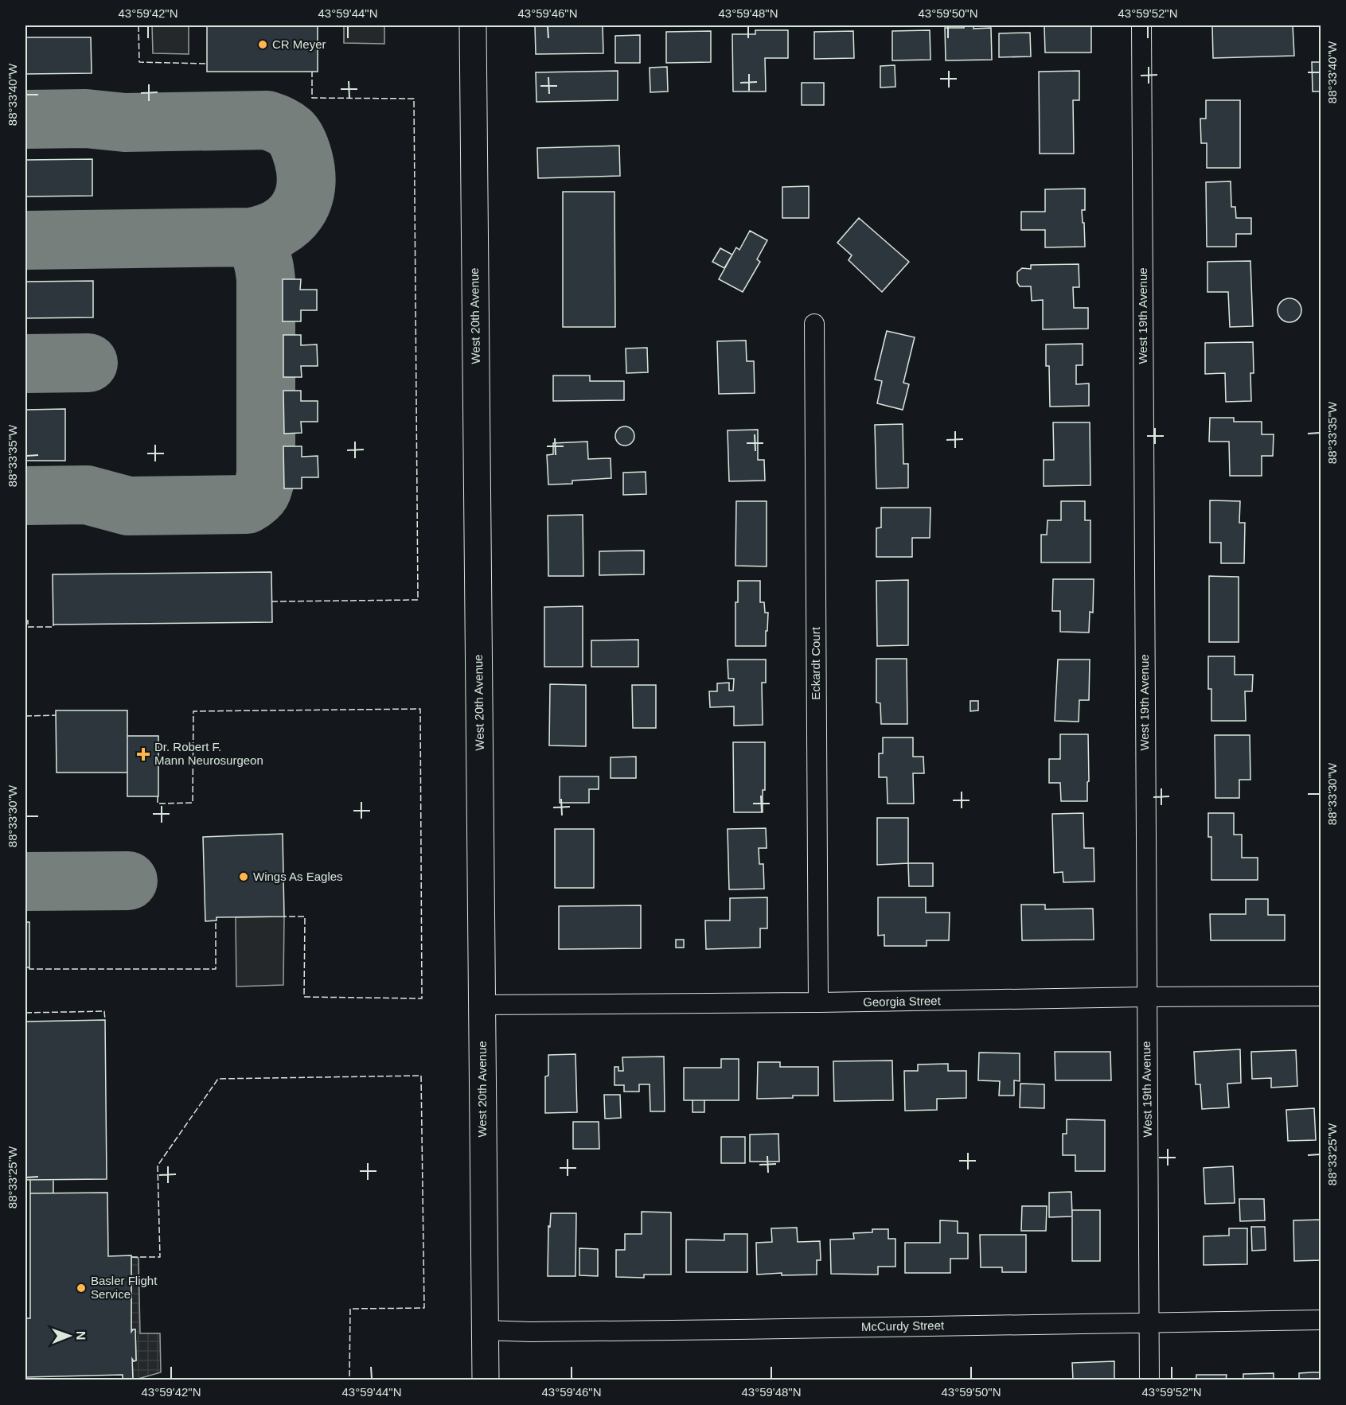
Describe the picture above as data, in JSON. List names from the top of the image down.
{
  "streets": {
    "main road": ["West 20th Avenue"],
    "street": [
      "West 19th Avenue",
      "Eckardt Court",
      "Georgia Street",
      "McCurdy Street"
    ]
  },
  "crossings": [
    ["West 20th Avenue", "Georgia Street"],
    ["West 20th Avenue", "McCurdy Street"],
    ["West 19th Avenue", "Georgia Street"],
    ["West 19th Avenue", "McCurdy Street"],
    ["Eckardt Court", "Georgia Street"]
  ],
  "places": {
    "other": ["CR Meyer", "Wings As Eagles", "Basler Flight Service"],
    "health": ["Dr. Robert F. Mann Neurosurgeon"]
  },
  "north": "right",
  "coordinates": [
    "43°59'42\"N",
    "43°59'44\"N",
    "43°59'46\"N",
    "43°59'48\"N",
    "43°59'50\"N",
    "43°59'52\"N",
    "88°33'40\"W",
    "88°33'35\"W",
    "88°33'30\"W",
    "88°33'25\"W"
  ]
}
